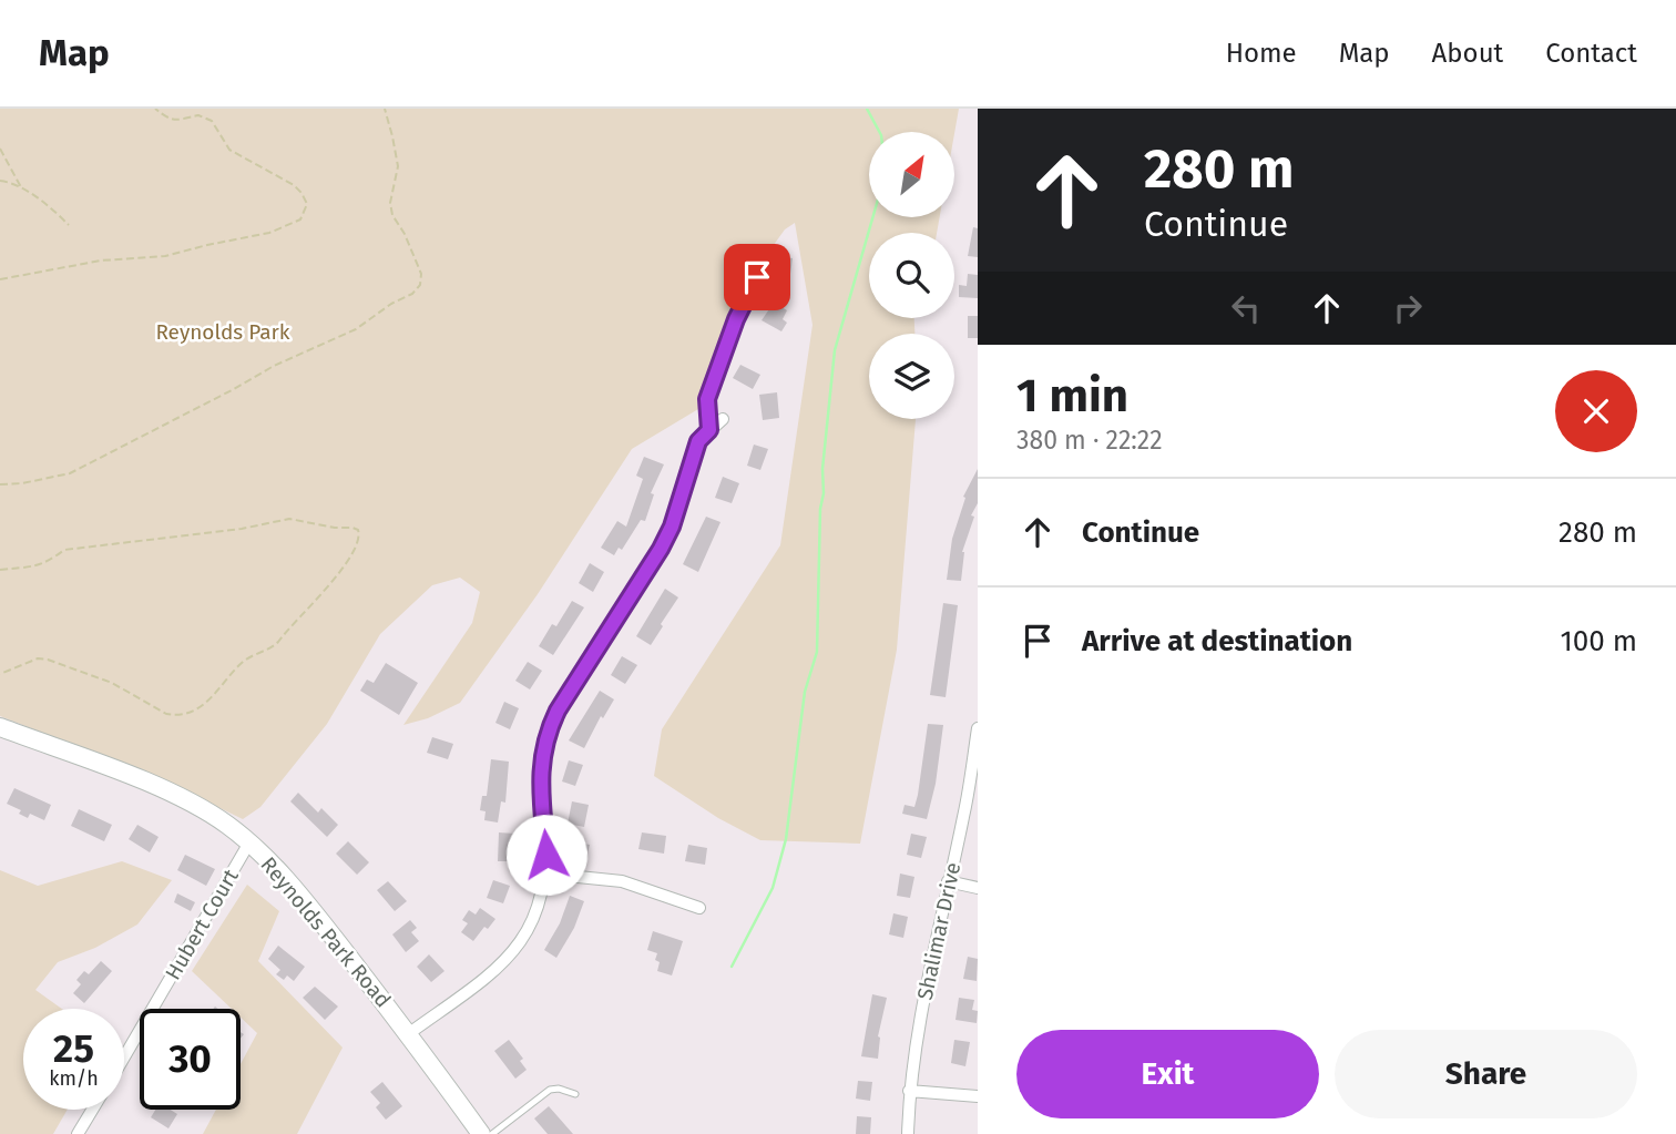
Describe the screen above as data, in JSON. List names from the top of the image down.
{
  "streets": {
    "main road": ["Reynolds Park Road"],
    "street": ["Hubert Court", "Shalimar Drive"]
  },
  "crossings": [
    ["Hubert Court", "Reynolds Park Road"]
  ],
  "parks": ["Reynolds Park"],
  "north": "top right",
  "page": {
    "header": "Map",
    "nav": [
      "Home",
      "Map",
      "About",
      "Contact"
    ],
    "turn": ["280 m", "Continue"],
    "heading": ["1 min", "380 m · 22:22"],
    "list": [
      {
        "name": "Continue",
        "value": "280 m"
      },
      {
        "name": "Arrive at destination",
        "value": "100 m"
      }
    ],
    "speed": "25 km/h",
    "limit": "30",
    "buttons": ["Exit", "Share"]
  }
}
